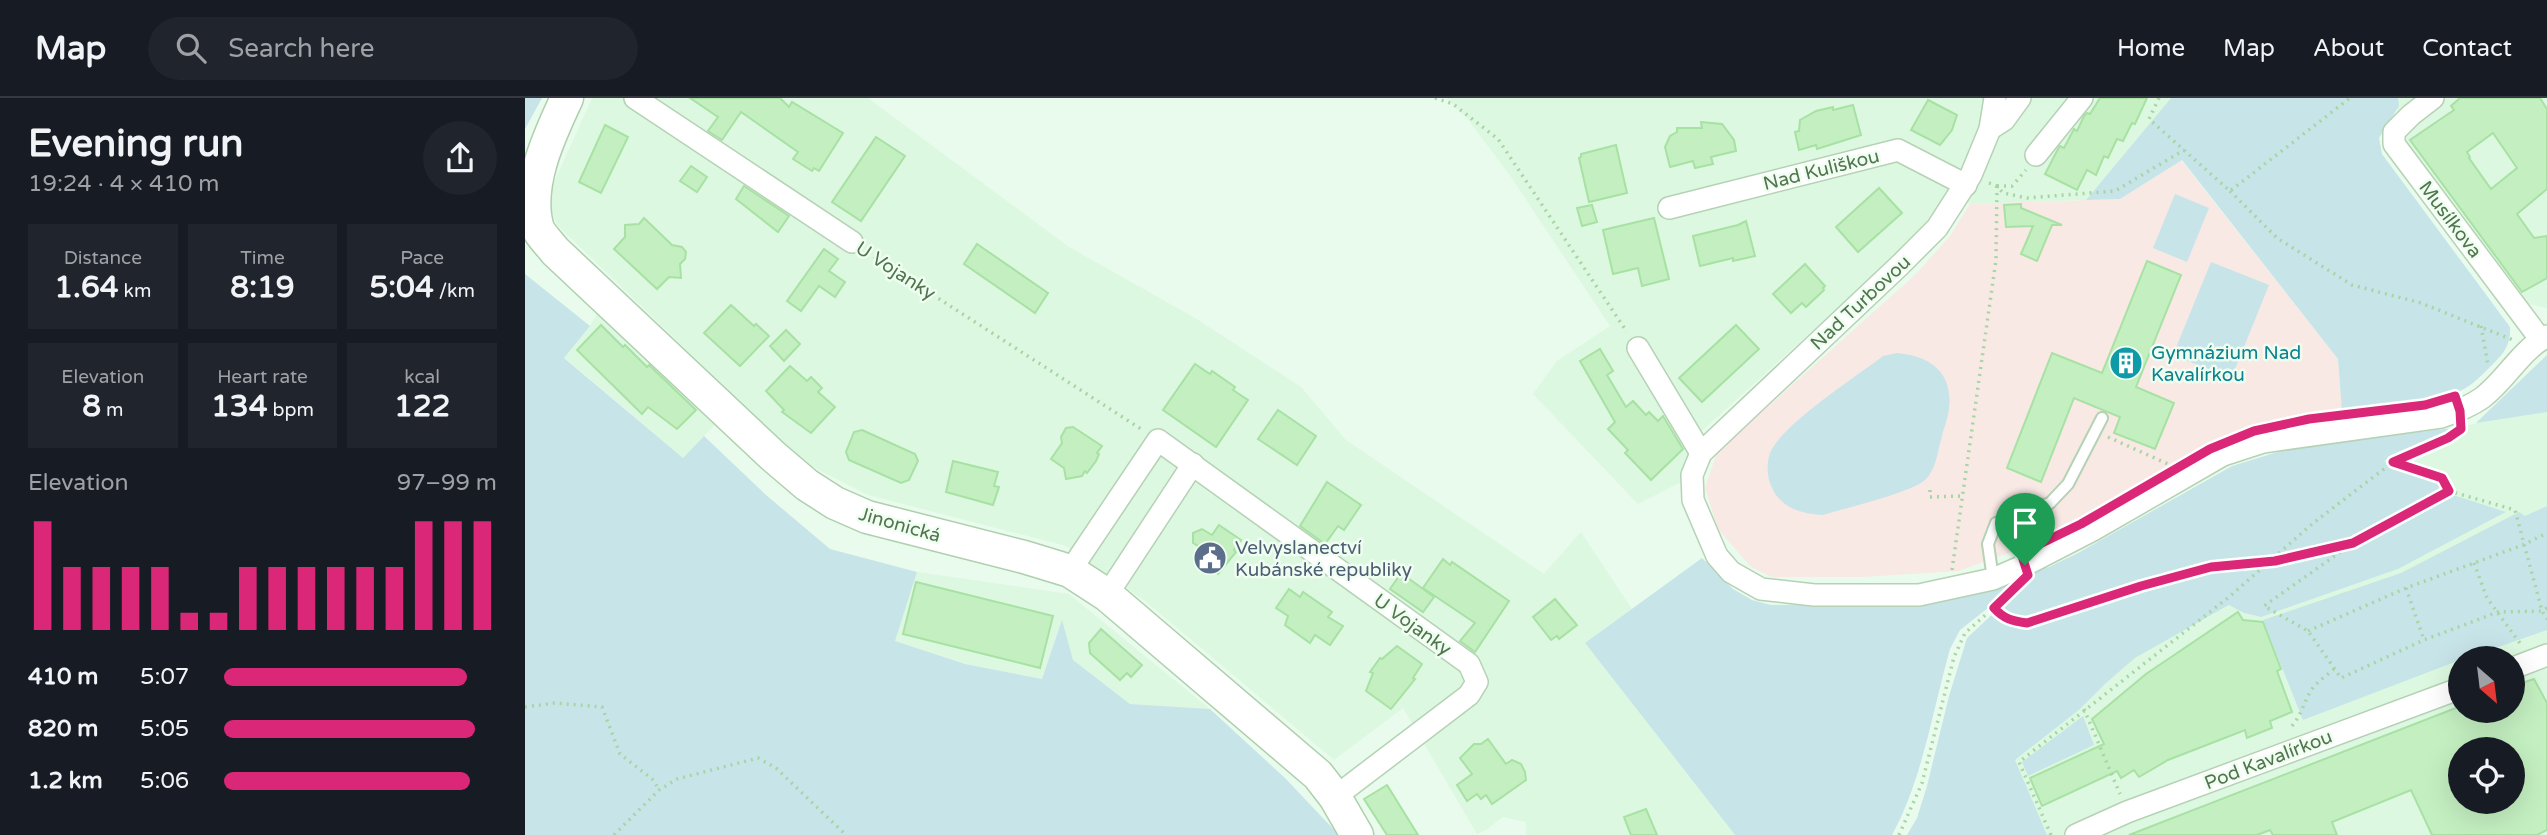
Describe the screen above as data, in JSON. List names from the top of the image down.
{
  "streets": {
    "street": [
      "Nad Kuliškou",
      "Musílkova",
      "U Vojanky",
      "Nad Turbovou",
      "Jinonická",
      "Pod Kavalírkou"
    ]
  },
  "crossings": [
    ["Nad Kuliškou", "Nad Turbovou"],
    ["U Vojanky", "Jinonická"]
  ],
  "places": {
    "building": ["Gymnázium Nad Kavalírkou"],
    "public building": ["Velvyslanectví Kubánské republiky"]
  },
  "north": "bottom right",
  "page": {
    "header": "Map",
    "search": "Search here",
    "nav": [
      "Home",
      "Map",
      "About",
      "Contact"
    ],
    "heading": ["Evening run", "19:24 · 4 × 410 m"],
    "stats": [
      ["Distance", "1.64 km"],
      ["Time", "8:19"],
      ["Pace", "5:04 /km"],
      ["Elevation", "8 m"],
      ["Heart rate", "134 bpm"],
      ["kcal", "122"]
    ],
    "chart": ["Elevation", "97–99 m"],
    "list": [
      {
        "name": "410 m",
        "note": "5:07"
      },
      {
        "name": "820 m",
        "note": "5:05"
      },
      {
        "name": "1.2 km",
        "note": "5:06"
      }
    ]
  }
}
